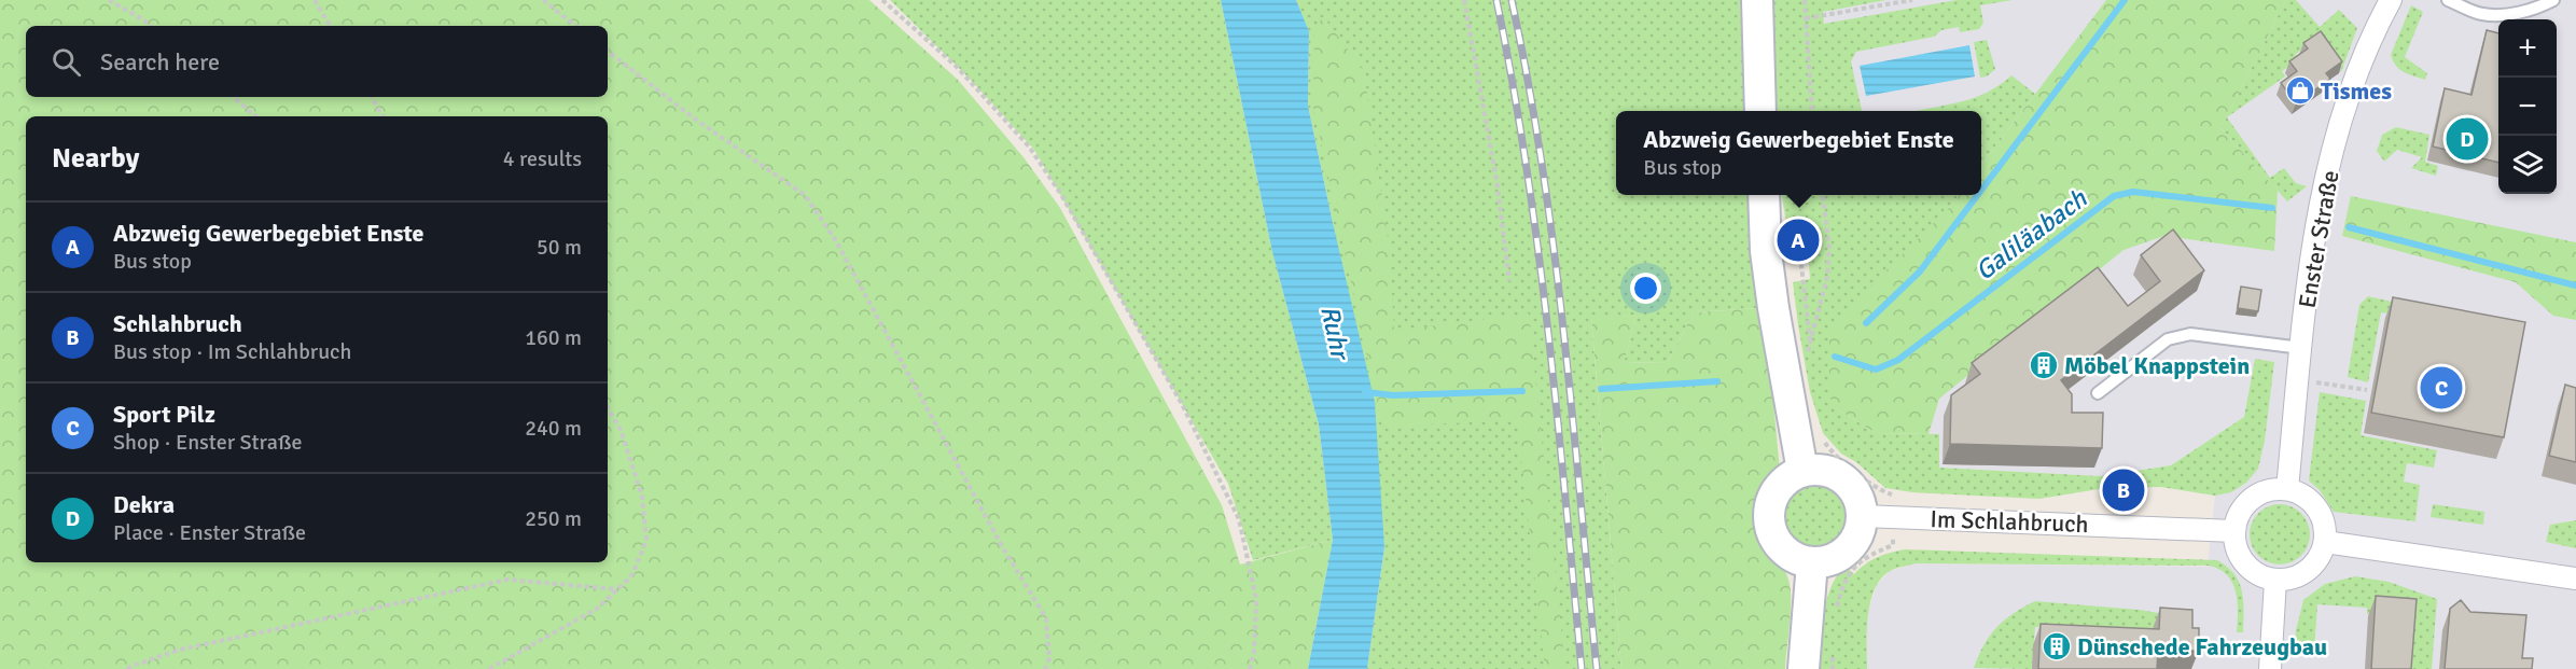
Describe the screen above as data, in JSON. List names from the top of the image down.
{
  "streets": {
    "street": ["Enster Straße", "Im Schlahbruch"]
  },
  "crossings": [
    ["Enster Straße", "Im Schlahbruch"]
  ],
  "water": ["Galiläabach", "Ruhr"],
  "places": {
    "shop": ["Tismes"],
    "building": ["Möbel Knappstein", "Dünschede Fahrzeugbau"]
  },
  "page": {
    "map_buttons": ["+", "−"],
    "search": "Search here",
    "popup": ["Abzweig Gewerbegebiet Enste", "Bus stop"],
    "pins": [
      "D",
      "A",
      "C",
      "B"
    ],
    "heading": ["Nearby", "4 results"],
    "list": [
      {
        "mark": "A",
        "name": "Abzweig Gewerbegebiet Enste",
        "note": "Bus stop",
        "value": "50 m"
      },
      {
        "mark": "B",
        "name": "Schlahbruch",
        "note": "Bus stop · Im Schlahbruch",
        "value": "160 m"
      },
      {
        "mark": "C",
        "name": "Sport Pilz",
        "note": "Shop · Enster Straße",
        "value": "240 m"
      },
      {
        "mark": "D",
        "name": "Dekra",
        "note": "Place · Enster Straße",
        "value": "250 m"
      }
    ]
  }
}
